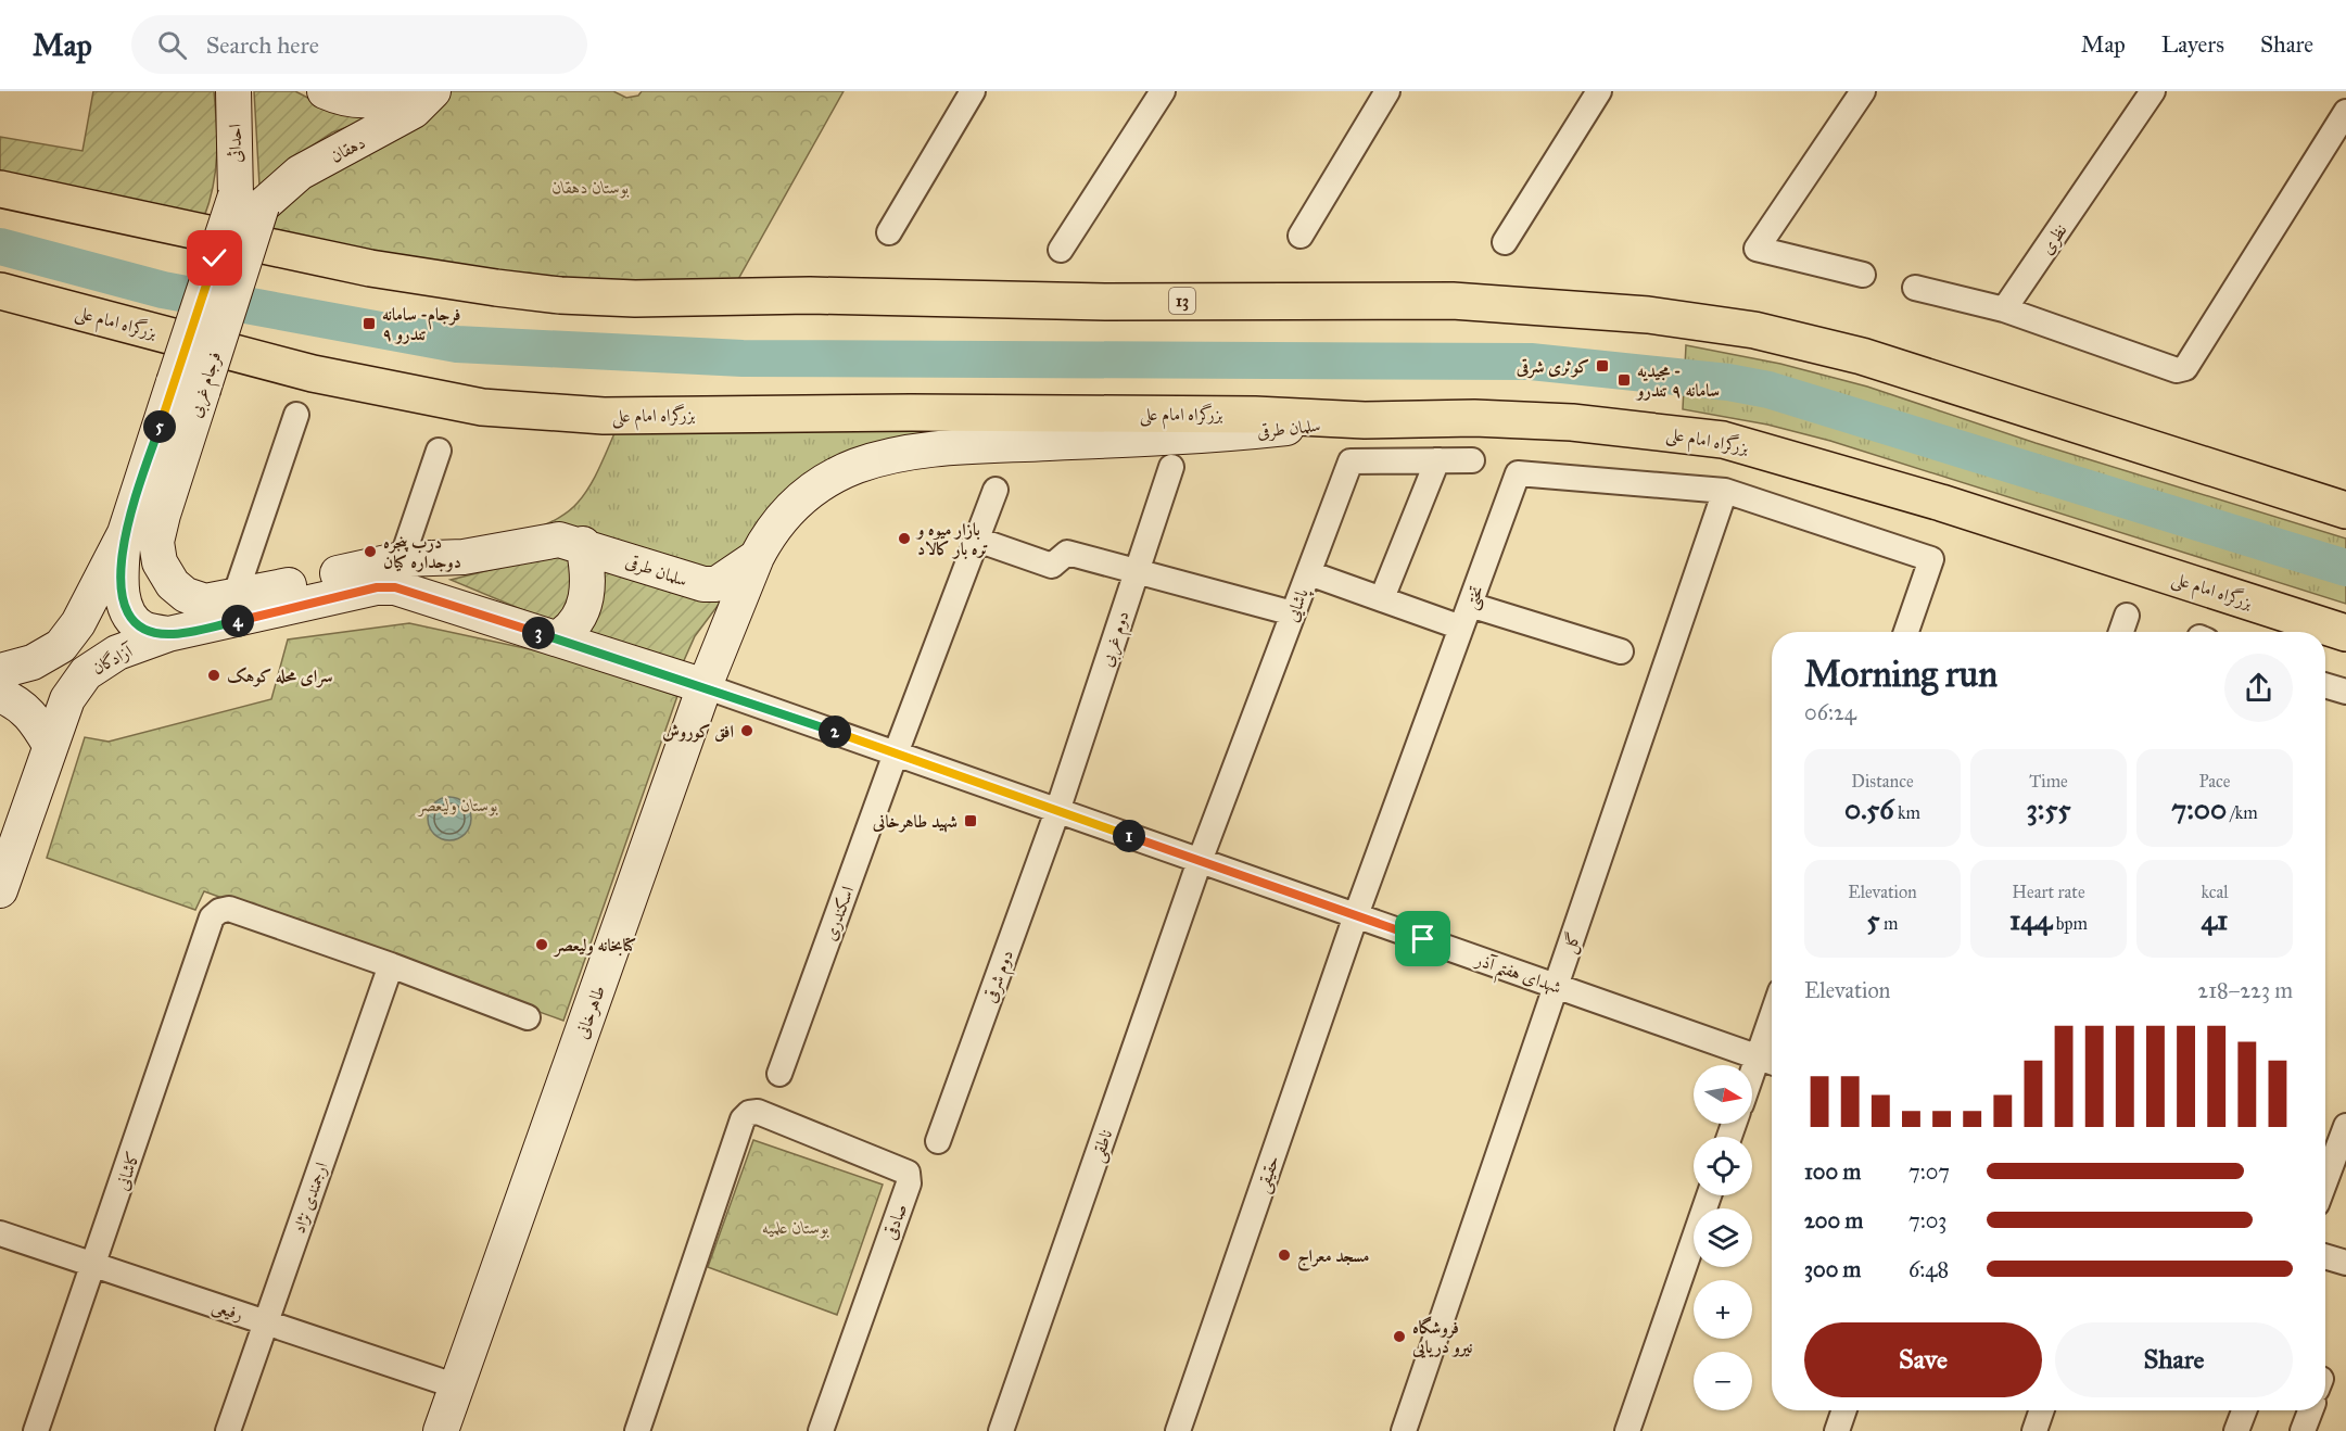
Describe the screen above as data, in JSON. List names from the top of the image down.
{
  "streets": {
    "highway": ["13", "بزرگراه امام علی"],
    "main road": [
      "احداثی",
      "دهقان",
      "فرجام غربی",
      "سلمان طرقی",
      "آزادگان",
      "طاهرخانی"
    ],
    "street": [
      "نظری",
      "تختی",
      "پاشایی",
      "دوم غربی",
      "اسکندری",
      "گل",
      "شهدای هفتم آذر",
      "دوم شرقی",
      "ناطقی",
      "کاشانی",
      "حقیقی",
      "ارجمندی نژاد",
      "صادقی",
      "رفیعی"
    ]
  },
  "crossings": [
    ["احداثی", "دهقان"],
    ["احداثی", "فرجام غربی"],
    ["دهقان", "فرجام غربی"],
    ["بزرگراه امام علی", "سلمان طرقی"],
    ["فرجام غربی", "سلمان طرقی"],
    ["سلمان طرقی", "طاهرخانی"],
    ["تختی", "گل"],
    ["تختی", "شهدای هفتم آذر"],
    ["تختی", "حقیقی"],
    ["پاشایی", "شهدای هفتم آذر"],
    ["پاشایی", "ناطقی"],
    ["دوم غربی", "شهدای هفتم آذر"],
    ["دوم غربی", "دوم شرقی"],
    ["آزادگان", "شهدای هفتم آذر"],
    ["آزادگان", "طاهرخانی"],
    ["اسکندری", "شهدای هفتم آذر"],
    ["گل", "شهدای هفتم آذر"],
    ["شهدای هفتم آذر", "دوم شرقی"],
    ["شهدای هفتم آذر", "طاهرخانی"],
    ["شهدای هفتم آذر", "ناطقی"],
    ["شهدای هفتم آذر", "حقیقی"],
    ["طاهرخانی", "رفیعی"],
    ["کاشانی", "ارجمندی نژاد"],
    ["کاشانی", "رفیعی"],
    ["ارجمندی نژاد", "رفیعی"]
  ],
  "parks": ["بوستان دهقان", "بوستان ولیعصر", "بوستان علمیه"],
  "places": {
    "transit": [
      "فرجام- سامانه ۹ تندرو",
      "کوثری شرقی",
      "مجیدیه - سامانه ۹ تندرو",
      "شهید طاهرخانی"
    ],
    "other": [
      "بازار میوه و تره بار کالاد",
      "درب پنجره دوجداره کیان",
      "سرای محله کوهک",
      "افق کوروش",
      "کتابخانه ولیعصر",
      "مسجد معراج",
      "فروشگاه نیرو دریایی"
    ]
  },
  "north": "right",
  "page": {
    "header": "Map",
    "search": "Search here",
    "nav": ["Map", "Layers", "Share"],
    "pins": [
      "5",
      "4",
      "3",
      "2",
      "1"
    ],
    "heading": ["Morning run", "06:24"],
    "stats": [
      ["Distance", "0.56 km"],
      ["Time", "3:55"],
      ["Pace", "7:00 /km"],
      ["Elevation", "5 m"],
      ["Heart rate", "144 bpm"],
      ["kcal", "41"]
    ],
    "chart": ["Elevation", "218–223 m"],
    "map_buttons": ["+", "−"],
    "list": [
      {
        "name": "100 m",
        "note": "7:07"
      },
      {
        "name": "200 m",
        "note": "7:03"
      },
      {
        "name": "300 m",
        "note": "6:48"
      }
    ],
    "buttons": ["Save", "Share"]
  }
}
